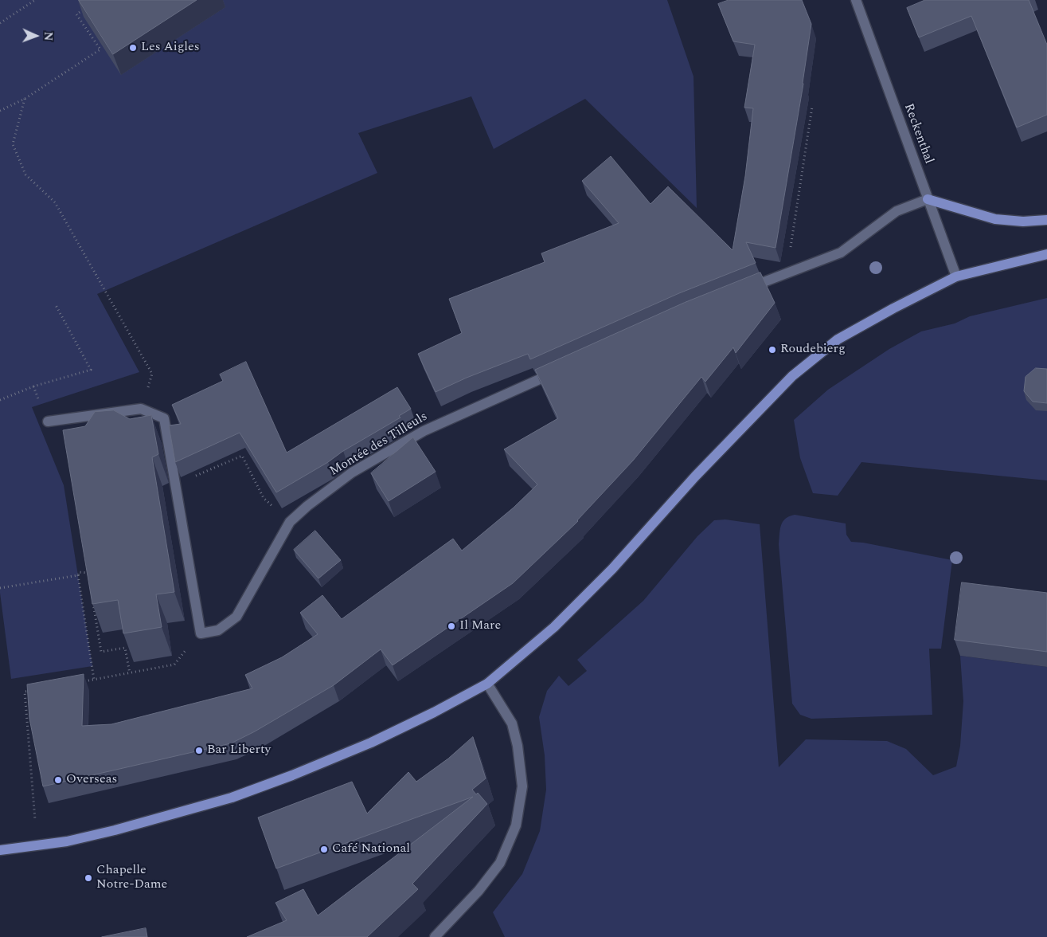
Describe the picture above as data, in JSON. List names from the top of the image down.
{
  "streets": {
    "street": ["Reckenthal", "Montée des Tilleuls"]
  },
  "places": [
    "Les Aigles",
    "Roudebierg",
    "Il Mare",
    "Bar Liberty",
    "Overseas",
    "Café National",
    "Chapelle Notre-Dame"
  ],
  "north": "right"
}
